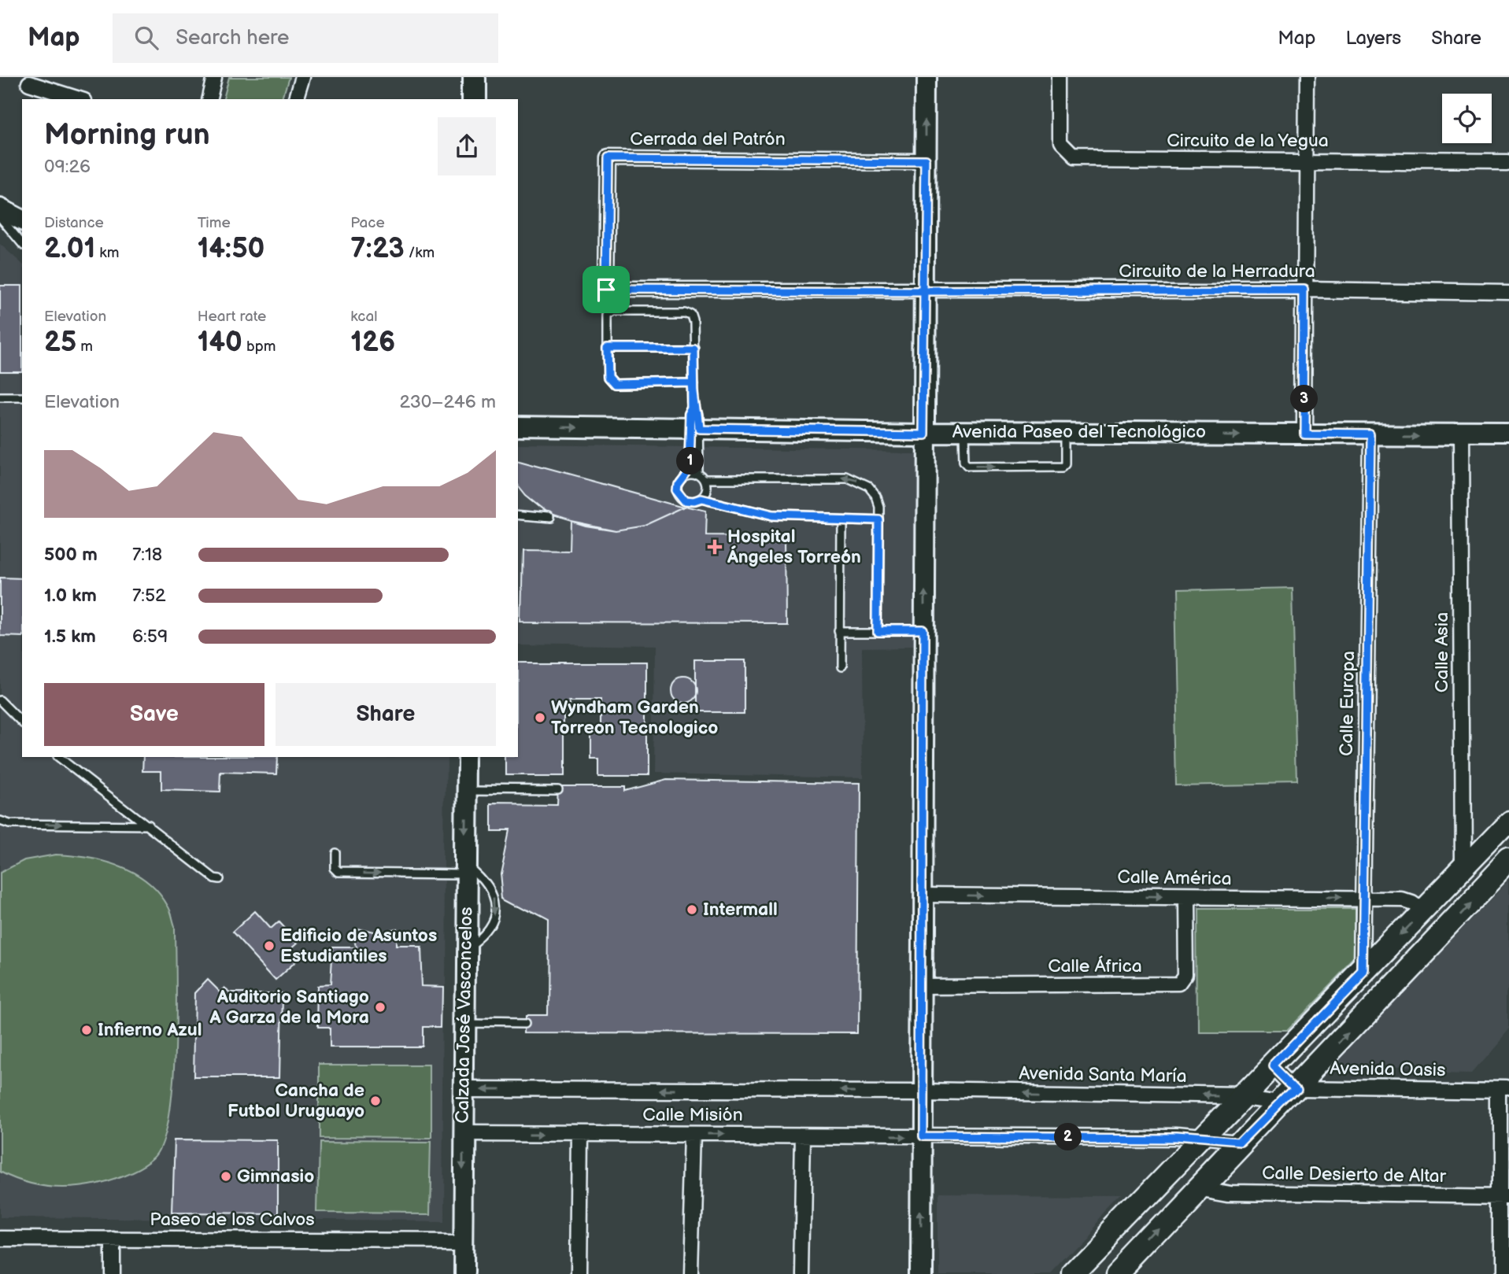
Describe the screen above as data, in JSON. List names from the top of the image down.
{
  "streets": {
    "main road": ["Avenida Paseo del Tecnológico", "Calzada José Vasconcelos"],
    "street": [
      "Cerrada del Patrón",
      "Circuito de la Yegua",
      "Circuito de la Herradura",
      "Calle Asia",
      "Calle Europa",
      "Calle América",
      "Calle África",
      "Avenida Oasis",
      "Avenida Santa María",
      "Calle Misión",
      "Calle Desierto de Altar",
      "Paseo de los Calvos"
    ]
  },
  "crossings": [
    ["Cerrada del Patrón", "Circuito de la Herradura"],
    ["Avenida Paseo del Tecnológico", "Calle Asia"],
    ["Avenida Paseo del Tecnológico", "Calle Europa"],
    ["Calle Europa", "Calle América"],
    ["Calle América", "Calle África"],
    ["Calzada José Vasconcelos", "Calle Misión"],
    ["Calzada José Vasconcelos", "Paseo de los Calvos"],
    ["Avenida Oasis", "Avenida Santa María"],
    ["Avenida Santa María", "Calle Misión"]
  ],
  "one_way": ["Avenida Paseo del Tecnológico", "Calle América", "Calzada José Vasconcelos"],
  "places": {
    "health": ["Hospital Ángeles Torreón"],
    "other": [
      "Wyndham Garden Torreon Tecnologico",
      "Intermall",
      "Edificio de Asuntos Estudiantiles",
      "Auditorio Santiago A Garza de la Mora",
      "Infierno Azul",
      "Cancha de Futbol Uruguayo",
      "Gimnasio"
    ]
  },
  "page": {
    "header": "Map",
    "search": "Search here",
    "nav": ["Map", "Layers", "Share"],
    "heading": ["Morning run", "09:26"],
    "stats": [
      ["Distance", "2.01 km"],
      ["Time", "14:50"],
      ["Pace", "7:23 /km"],
      ["Elevation", "25 m"],
      ["Heart rate", "140 bpm"],
      ["kcal", "126"]
    ],
    "chart": ["Elevation", "230–246 m"],
    "pins": ["3", "1", "2"],
    "list": [
      {
        "name": "500 m",
        "note": "7:18"
      },
      {
        "name": "1.0 km",
        "note": "7:52"
      },
      {
        "name": "1.5 km",
        "note": "6:59"
      }
    ],
    "buttons": ["Save", "Share"]
  }
}
